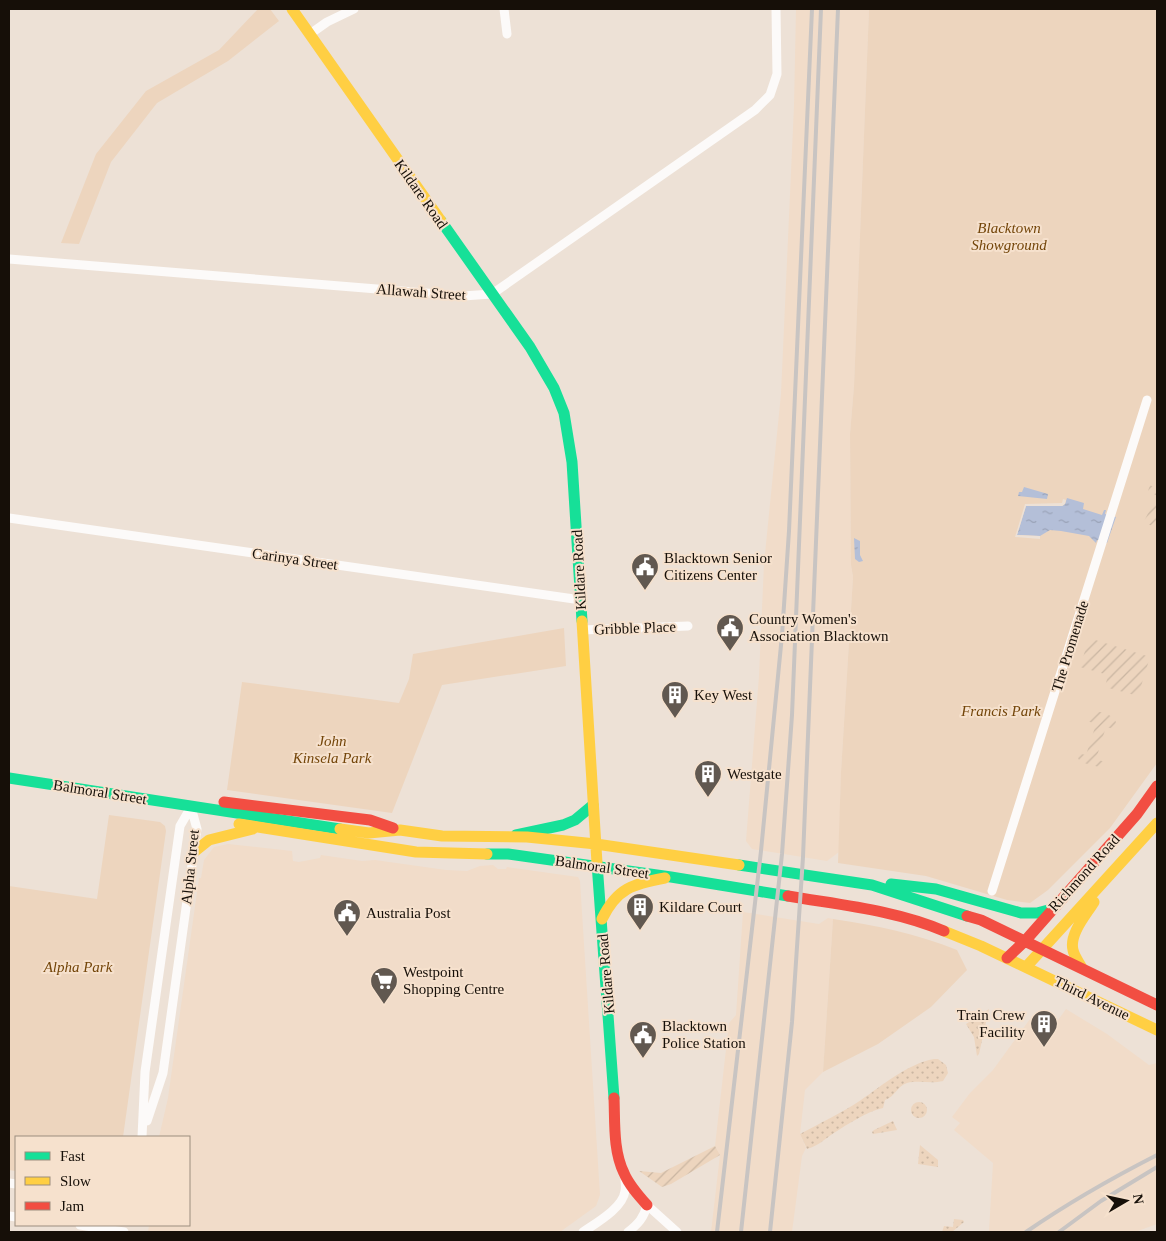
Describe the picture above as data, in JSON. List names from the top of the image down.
{
  "streets": {
    "main road": [
      "Kildare Road",
      "Balmoral Street",
      "Richmond Road",
      "Third Avenue"
    ],
    "street": [
      "Allawah Street",
      "Carinya Street",
      "Gribble Place",
      "The Promenade",
      "Alpha Street"
    ]
  },
  "crossings": [
    ["Kildare Road", "Allawah Street"],
    ["Kildare Road", "Carinya Street"],
    ["Kildare Road", "Gribble Place"],
    ["Kildare Road", "Balmoral Street"],
    ["Balmoral Street", "Alpha Street"],
    ["Balmoral Street", "Richmond Road"],
    ["Balmoral Street", "Third Avenue"],
    ["Richmond Road", "Third Avenue"]
  ],
  "parks": [
    "Blacktown Showground",
    "Francis Park",
    "John Kinsela Park",
    "Alpha Park"
  ],
  "places": {
    "public building": [
      "Blacktown Senior Citizens Center",
      "Country Women's Association Blacktown",
      "Australia Post",
      "Blacktown Police Station"
    ],
    "building": [
      "Key West",
      "Westgate",
      "Kildare Court",
      "Train Crew Facility"
    ],
    "supermarket": ["Westpoint Shopping Centre"]
  },
  "legend": ["Fast", "Slow", "Jam"],
  "north": "right"
}
